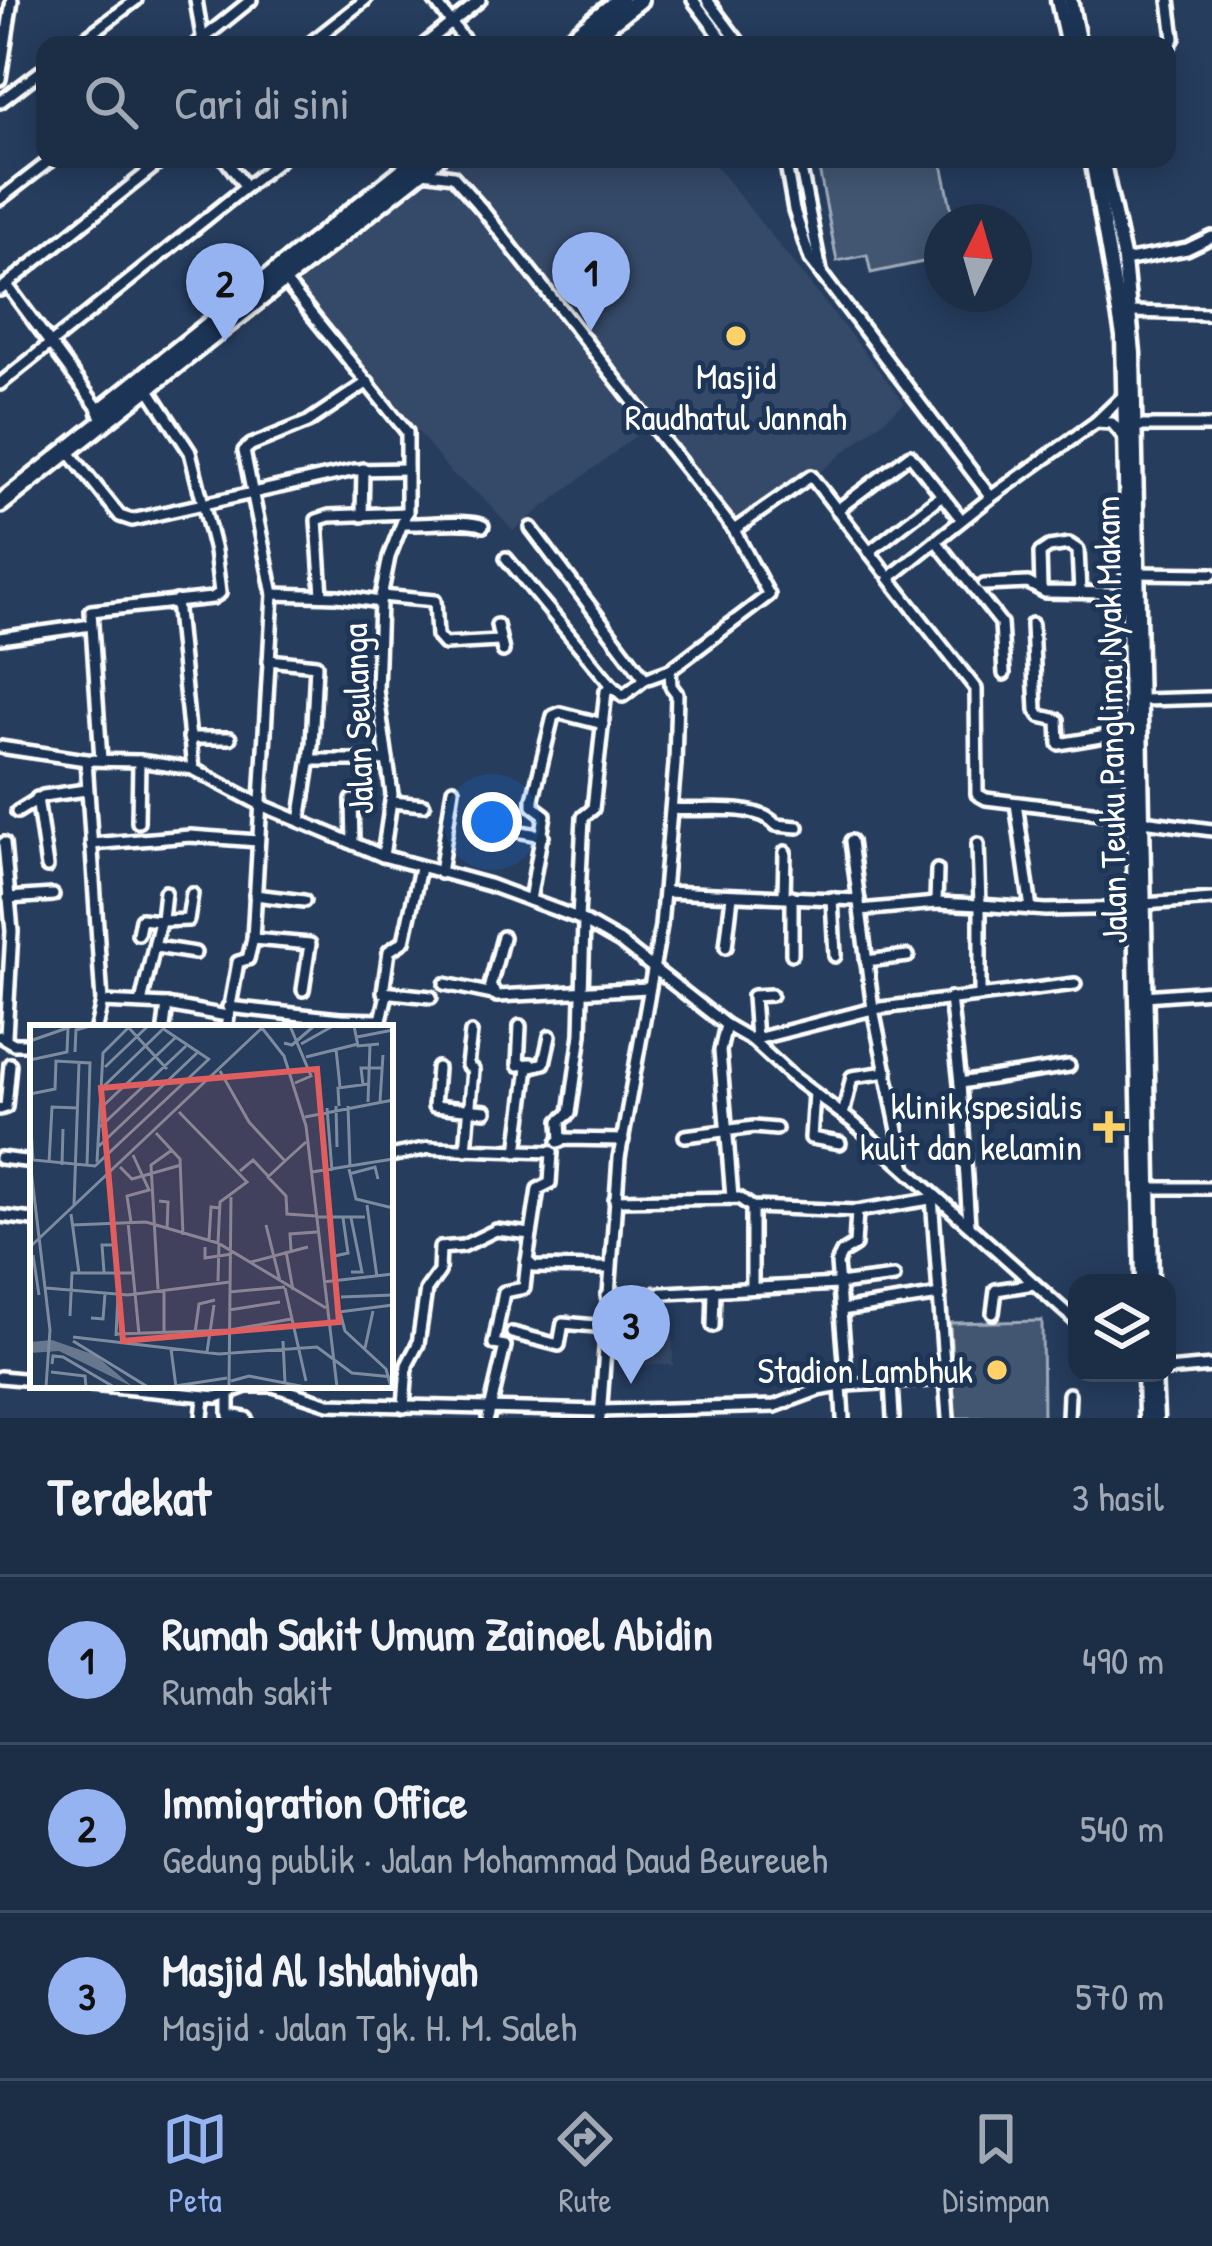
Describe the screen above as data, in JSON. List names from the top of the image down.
{
  "streets": {
    "main road": ["Jalan Teuku Panglima Nyak Makam"],
    "street": ["Jalan Seulanga"]
  },
  "places": {
    "other": ["Masjid Raudhatul Jannah", "Stadion Lambhuk"],
    "health": ["klinik spesialis kulit dan kelamin"]
  },
  "north": "top",
  "page": {
    "search": "Cari di sini",
    "pins": ["1", "2", "3"],
    "heading": ["Terdekat", "3 hasil"],
    "list": [
      {
        "mark": "1",
        "name": "Rumah Sakit Umum Zainoel Abidin",
        "note": "Rumah sakit",
        "value": "490 m"
      },
      {
        "mark": "2",
        "name": "Immigration Office",
        "note": "Gedung publik · Jalan Mohammad Daud Beureueh",
        "value": "540 m"
      },
      {
        "mark": "3",
        "name": "Masjid Al Ishlahiyah",
        "note": "Masjid · Jalan Tgk. H. M. Saleh",
        "value": "570 m"
      }
    ],
    "nav": ["Peta", "Rute", "Disimpan"]
  }
}
